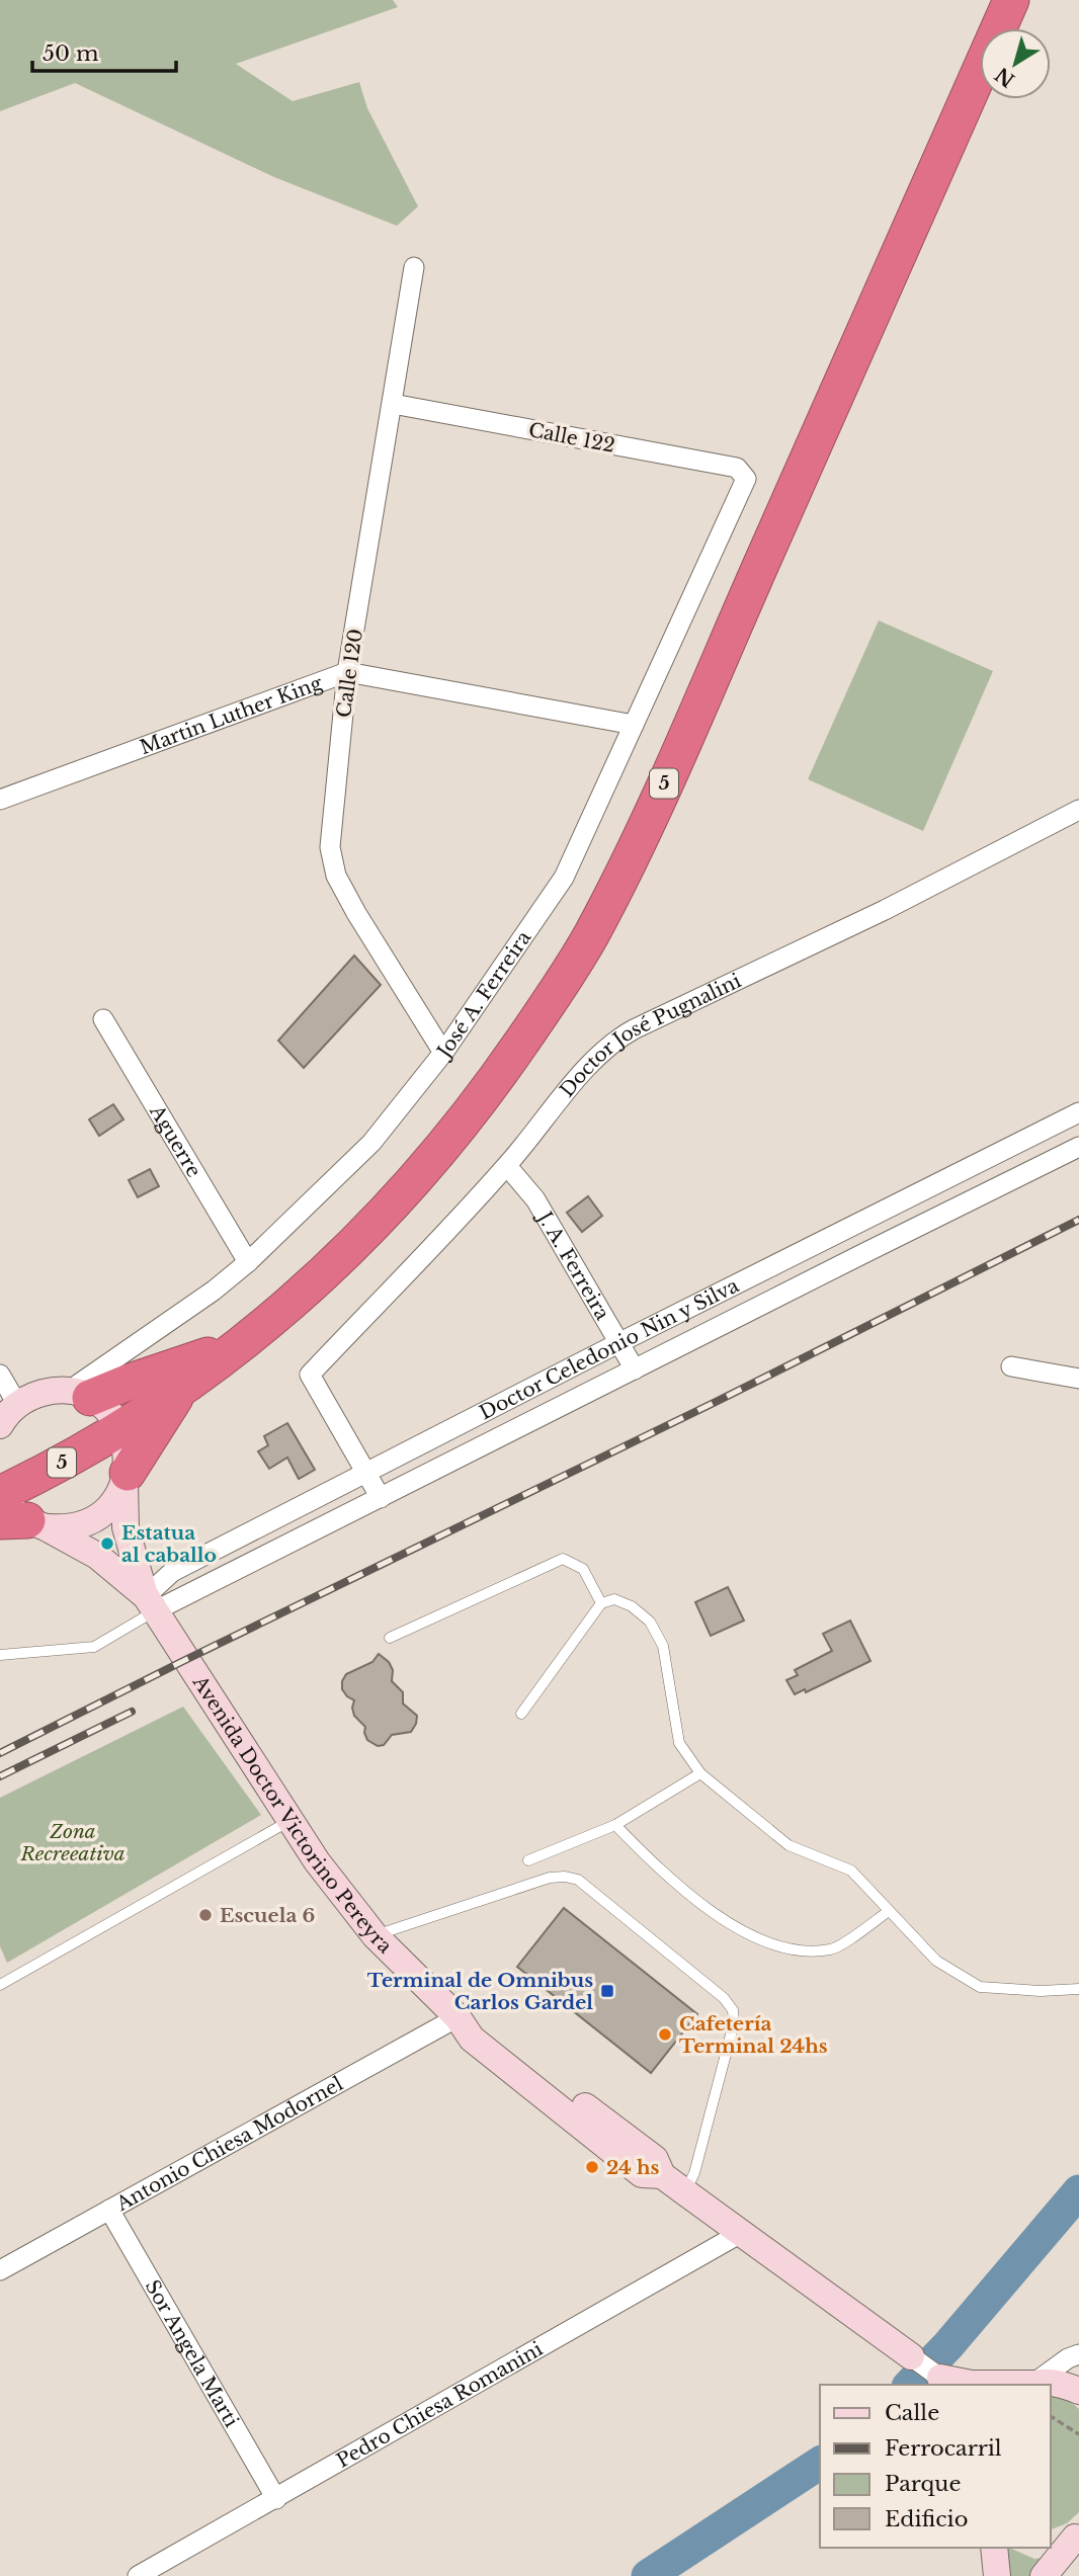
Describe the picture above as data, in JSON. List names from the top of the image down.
{
  "streets": {
    "highway": ["5"],
    "street": [
      "Calle 122",
      "Calle 120",
      "Martin Luther King",
      "José A. Ferreira",
      "Doctor José Pugnalini",
      "Aguerre",
      "J. A. Ferreira",
      "Doctor Celedonio Nin y Silva",
      "Avenida Doctor Victorino Pereyra",
      "Antonio Chiesa Modornel",
      "Sor Angela Marti",
      "Pedro Chiesa Romanini"
    ]
  },
  "crossings": [
    ["Calle 122", "Calle 120"],
    ["Calle 122", "José A. Ferreira"],
    ["Calle 120", "Martin Luther King"],
    ["Calle 120", "José A. Ferreira"],
    ["Martin Luther King", "José A. Ferreira"],
    ["José A. Ferreira", "Aguerre"],
    ["Doctor José Pugnalini", "J. A. Ferreira"],
    ["Doctor José Pugnalini", "Doctor Celedonio Nin y Silva"],
    ["J. A. Ferreira", "Doctor Celedonio Nin y Silva"],
    ["Doctor Celedonio Nin y Silva", "Avenida Doctor Victorino Pereyra"],
    ["Avenida Doctor Victorino Pereyra", "Antonio Chiesa Modornel"],
    ["Avenida Doctor Victorino Pereyra", "Pedro Chiesa Romanini"],
    ["Antonio Chiesa Modornel", "Sor Angela Marti"],
    ["Sor Angela Marti", "Pedro Chiesa Romanini"]
  ],
  "parks": ["Zona Recreeativa"],
  "places": {
    "other": [
      "Estatua al caballo",
      "Escuela 6",
      "Cafetería Terminal 24hs",
      "24 hs"
    ],
    "transit": ["Terminal de Omnibus Carlos Gardel"]
  },
  "legend": [
    "Calle",
    "Ferrocarril",
    "Parque",
    "Edificio"
  ],
  "scale_bar": "50 m",
  "north": "bottom left"
}
